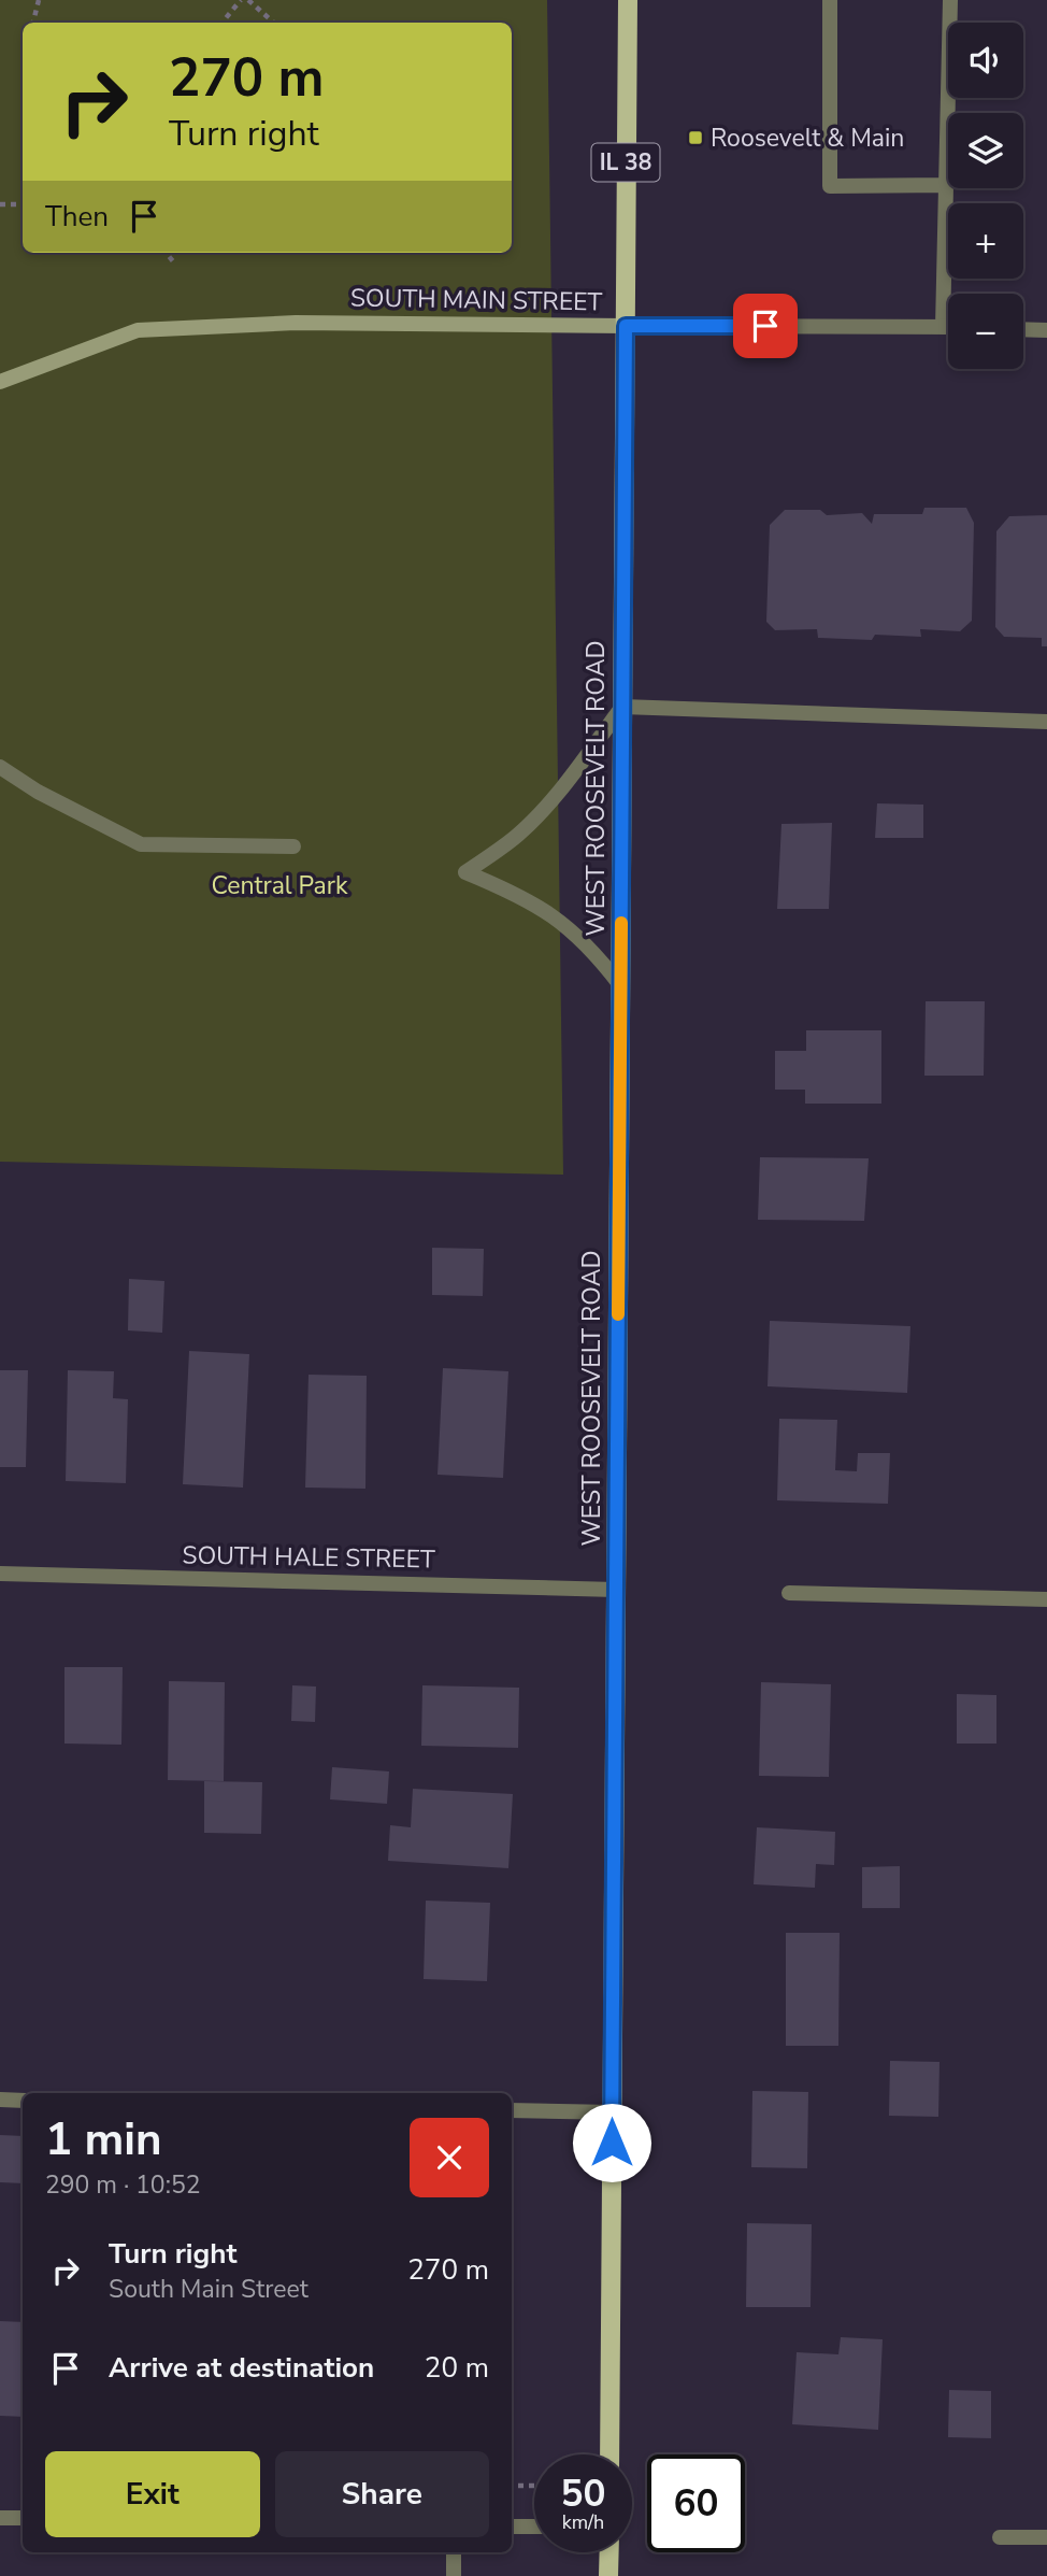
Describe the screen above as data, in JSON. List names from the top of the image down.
{
  "streets": {
    "main road": ["IL 38", "WEST ROOSEVELT ROAD"],
    "street": ["SOUTH MAIN STREET", "SOUTH HALE STREET"]
  },
  "crossings": [
    ["IL 38", "SOUTH MAIN STREET"],
    ["IL 38", "WEST ROOSEVELT ROAD"],
    ["SOUTH MAIN STREET", "WEST ROOSEVELT ROAD"],
    ["WEST ROOSEVELT ROAD", "SOUTH HALE STREET"]
  ],
  "parks": ["Central Park"],
  "places": {
    "transit": ["Roosevelt & Main"]
  },
  "page": {
    "map_buttons": ["+", "−"],
    "turn": ["270 m", "Turn right"],
    "then": "Then",
    "heading": ["1 min", "290 m · 10:52"],
    "list": [
      {
        "name": "Turn right",
        "note": "South Main Street",
        "value": "270 m"
      },
      {
        "name": "Arrive at destination",
        "value": "20 m"
      }
    ],
    "buttons": ["Exit", "Share"],
    "speed": "50 km/h",
    "limit": "60"
  }
}
